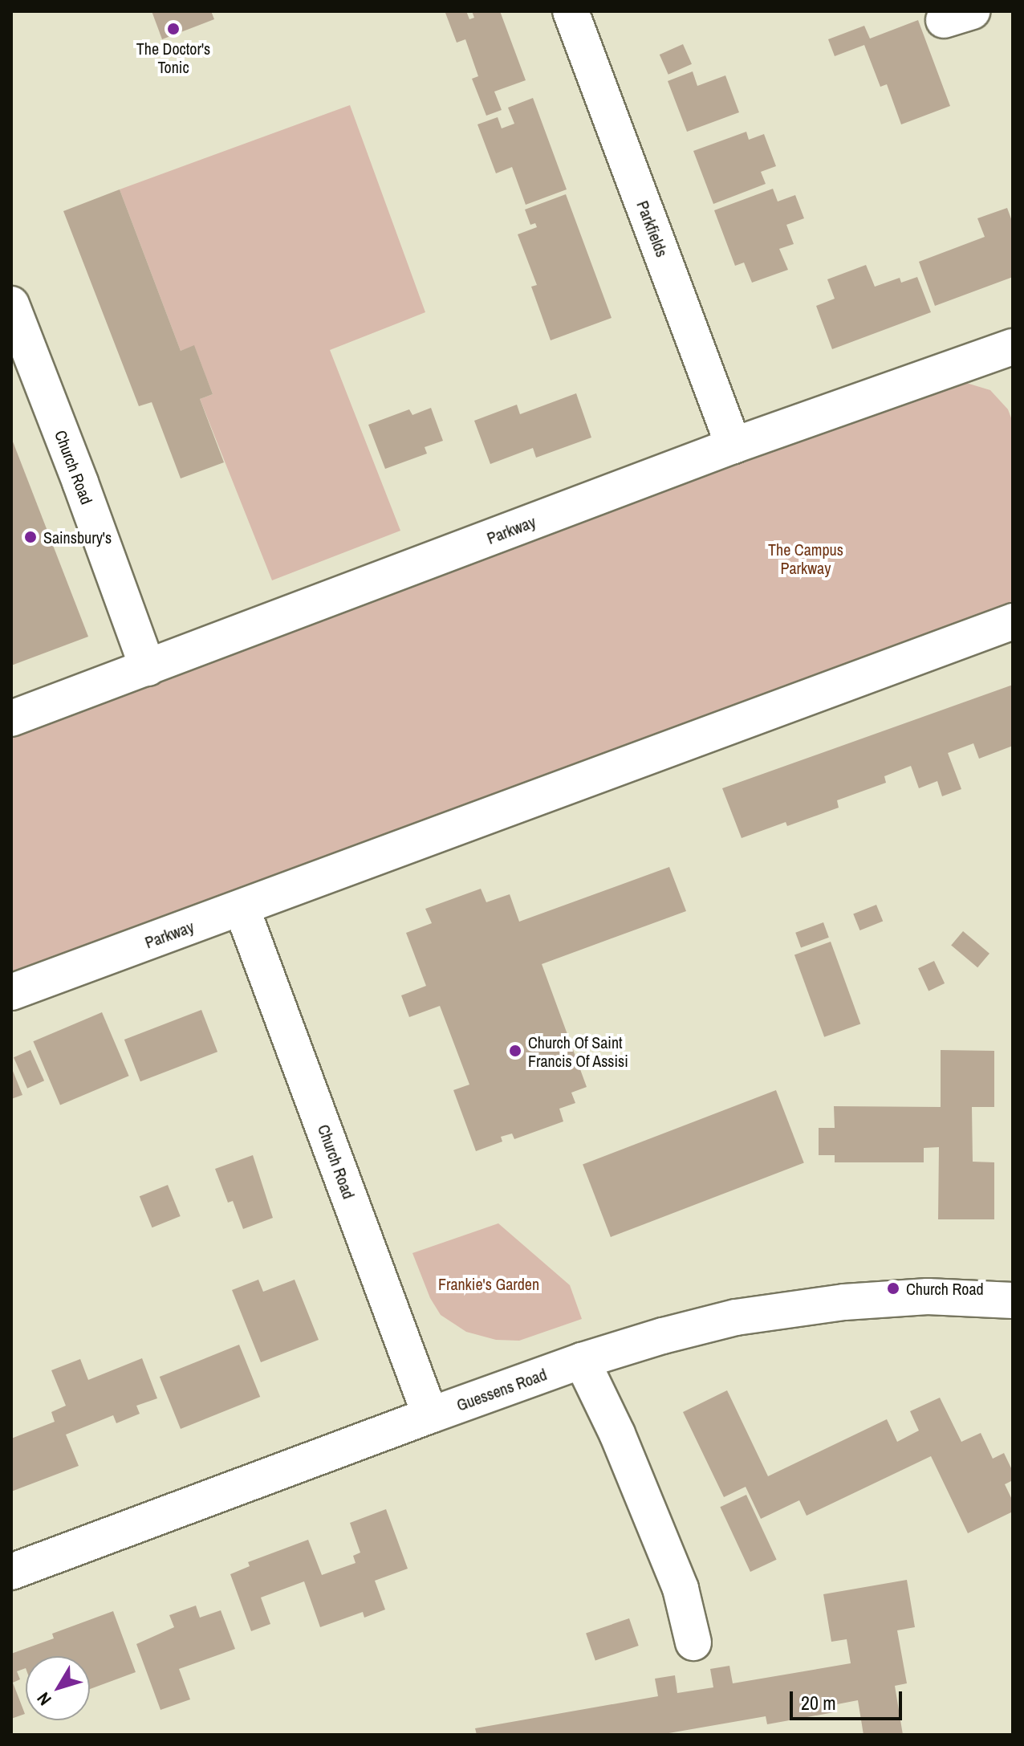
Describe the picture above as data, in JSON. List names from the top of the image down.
{
  "streets": {
    "street": [
      "Parkfields",
      "Church Road",
      "Parkway",
      "Guessens Road"
    ]
  },
  "crossings": [
    ["Parkfields", "Parkway"],
    ["Church Road", "Parkway"],
    ["Church Road", "Guessens Road"]
  ],
  "parks": ["The Campus Parkway", "Frankie's Garden"],
  "places": [
    "The Doctor's Tonic",
    "Sainsbury's",
    "Church Of Saint Francis Of Assisi",
    "Church Road"
  ],
  "scale_bar": "20 m",
  "north": "bottom left"
}
